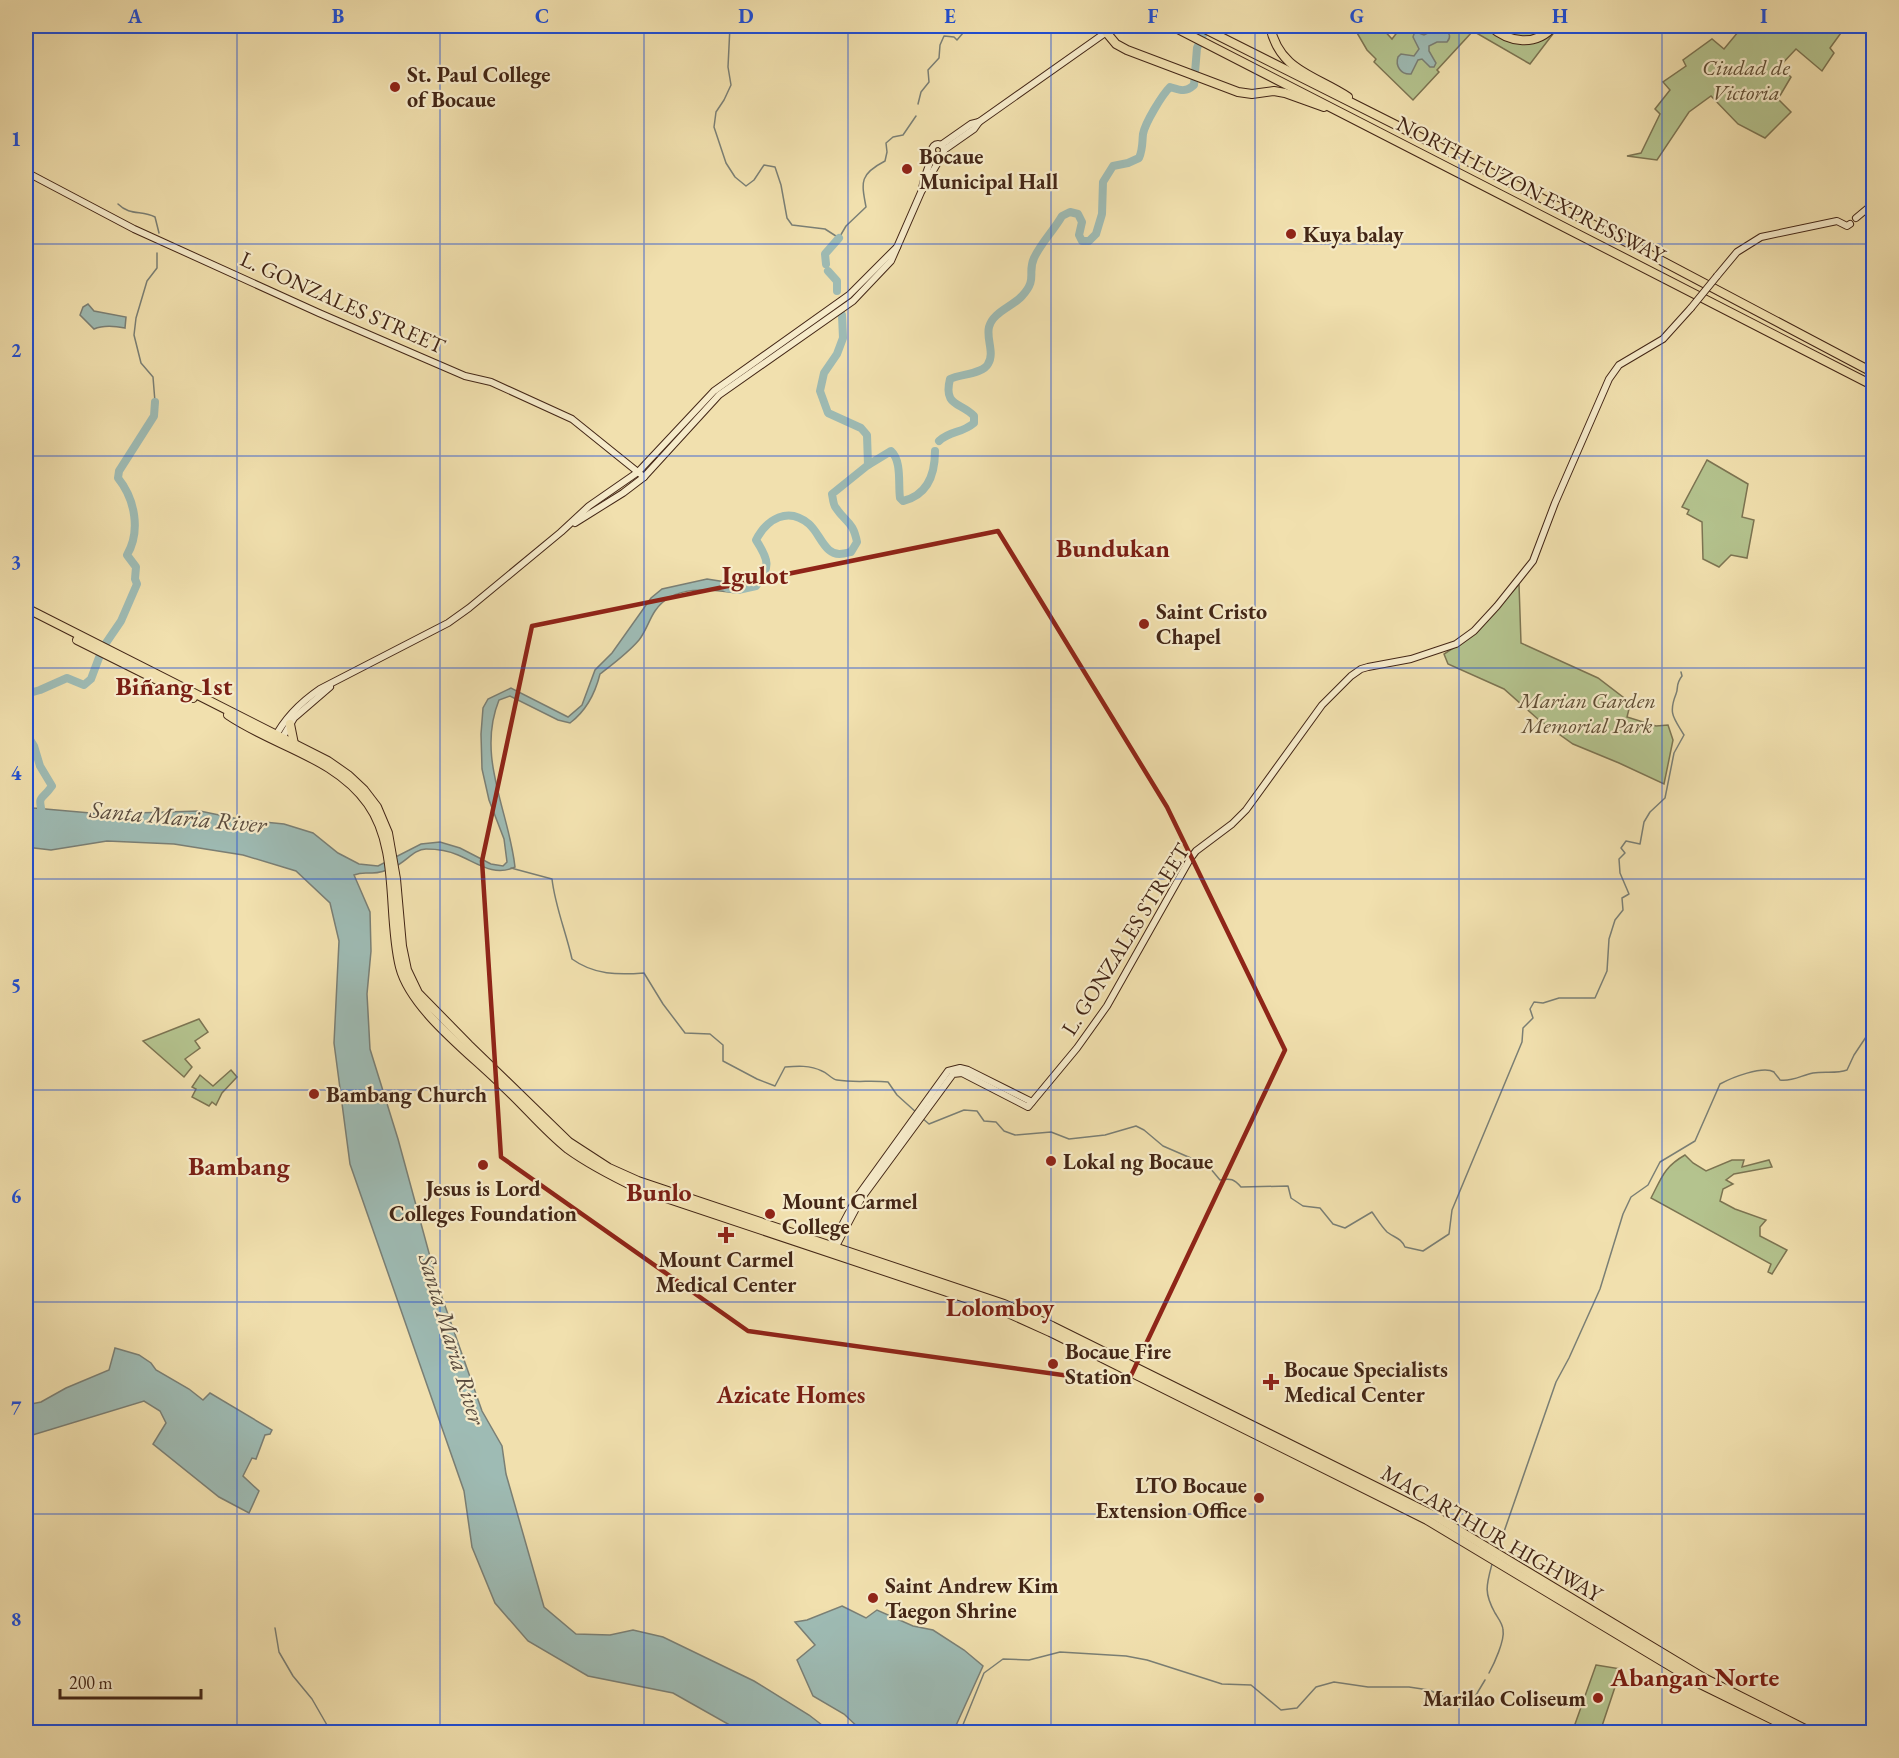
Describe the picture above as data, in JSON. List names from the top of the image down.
{
  "streets": {
    "highway": ["NORTH LUZON EXPRESSWAY", "MACARTHUR HIGHWAY"],
    "street": ["L. GONZALES STREET"]
  },
  "crossings": [
    ["L. GONZALES STREET", "MACARTHUR HIGHWAY"]
  ],
  "districts": [
    "Bundukan",
    "Igulot",
    "Biñang 1st",
    "Bambang",
    "Bunlo",
    "Lolomboy",
    "Azicate Homes",
    "Abangan Norte"
  ],
  "water": ["Santa Maria River"],
  "parks": ["Ciudad de Victoria", "Marian Garden Memorial Park"],
  "places": {
    "other": [
      "St. Paul College of Bocaue",
      "Bocaue Municipal Hall",
      "Kuya balay",
      "Saint Cristo Chapel",
      "Bambang Church",
      "Lokal ng Bocaue",
      "Jesus is Lord Colleges Foundation",
      "Mount Carmel College",
      "Bocaue Fire Station",
      "LTO Bocaue Extension Office",
      "Saint Andrew Kim Taegon Shrine",
      "Marilao Coliseum"
    ],
    "health": ["Mount Carmel Medical Center", "Bocaue Specialists Medical Center"]
  },
  "scale_bar": "200 m",
  "grid": {
    "columns": [
      "A",
      "B",
      "C",
      "D",
      "E",
      "F",
      "G",
      "H",
      "I"
    ],
    "rows": [
      "1",
      "2",
      "3",
      "4",
      "5",
      "6",
      "7",
      "8"
    ]
  }
}
